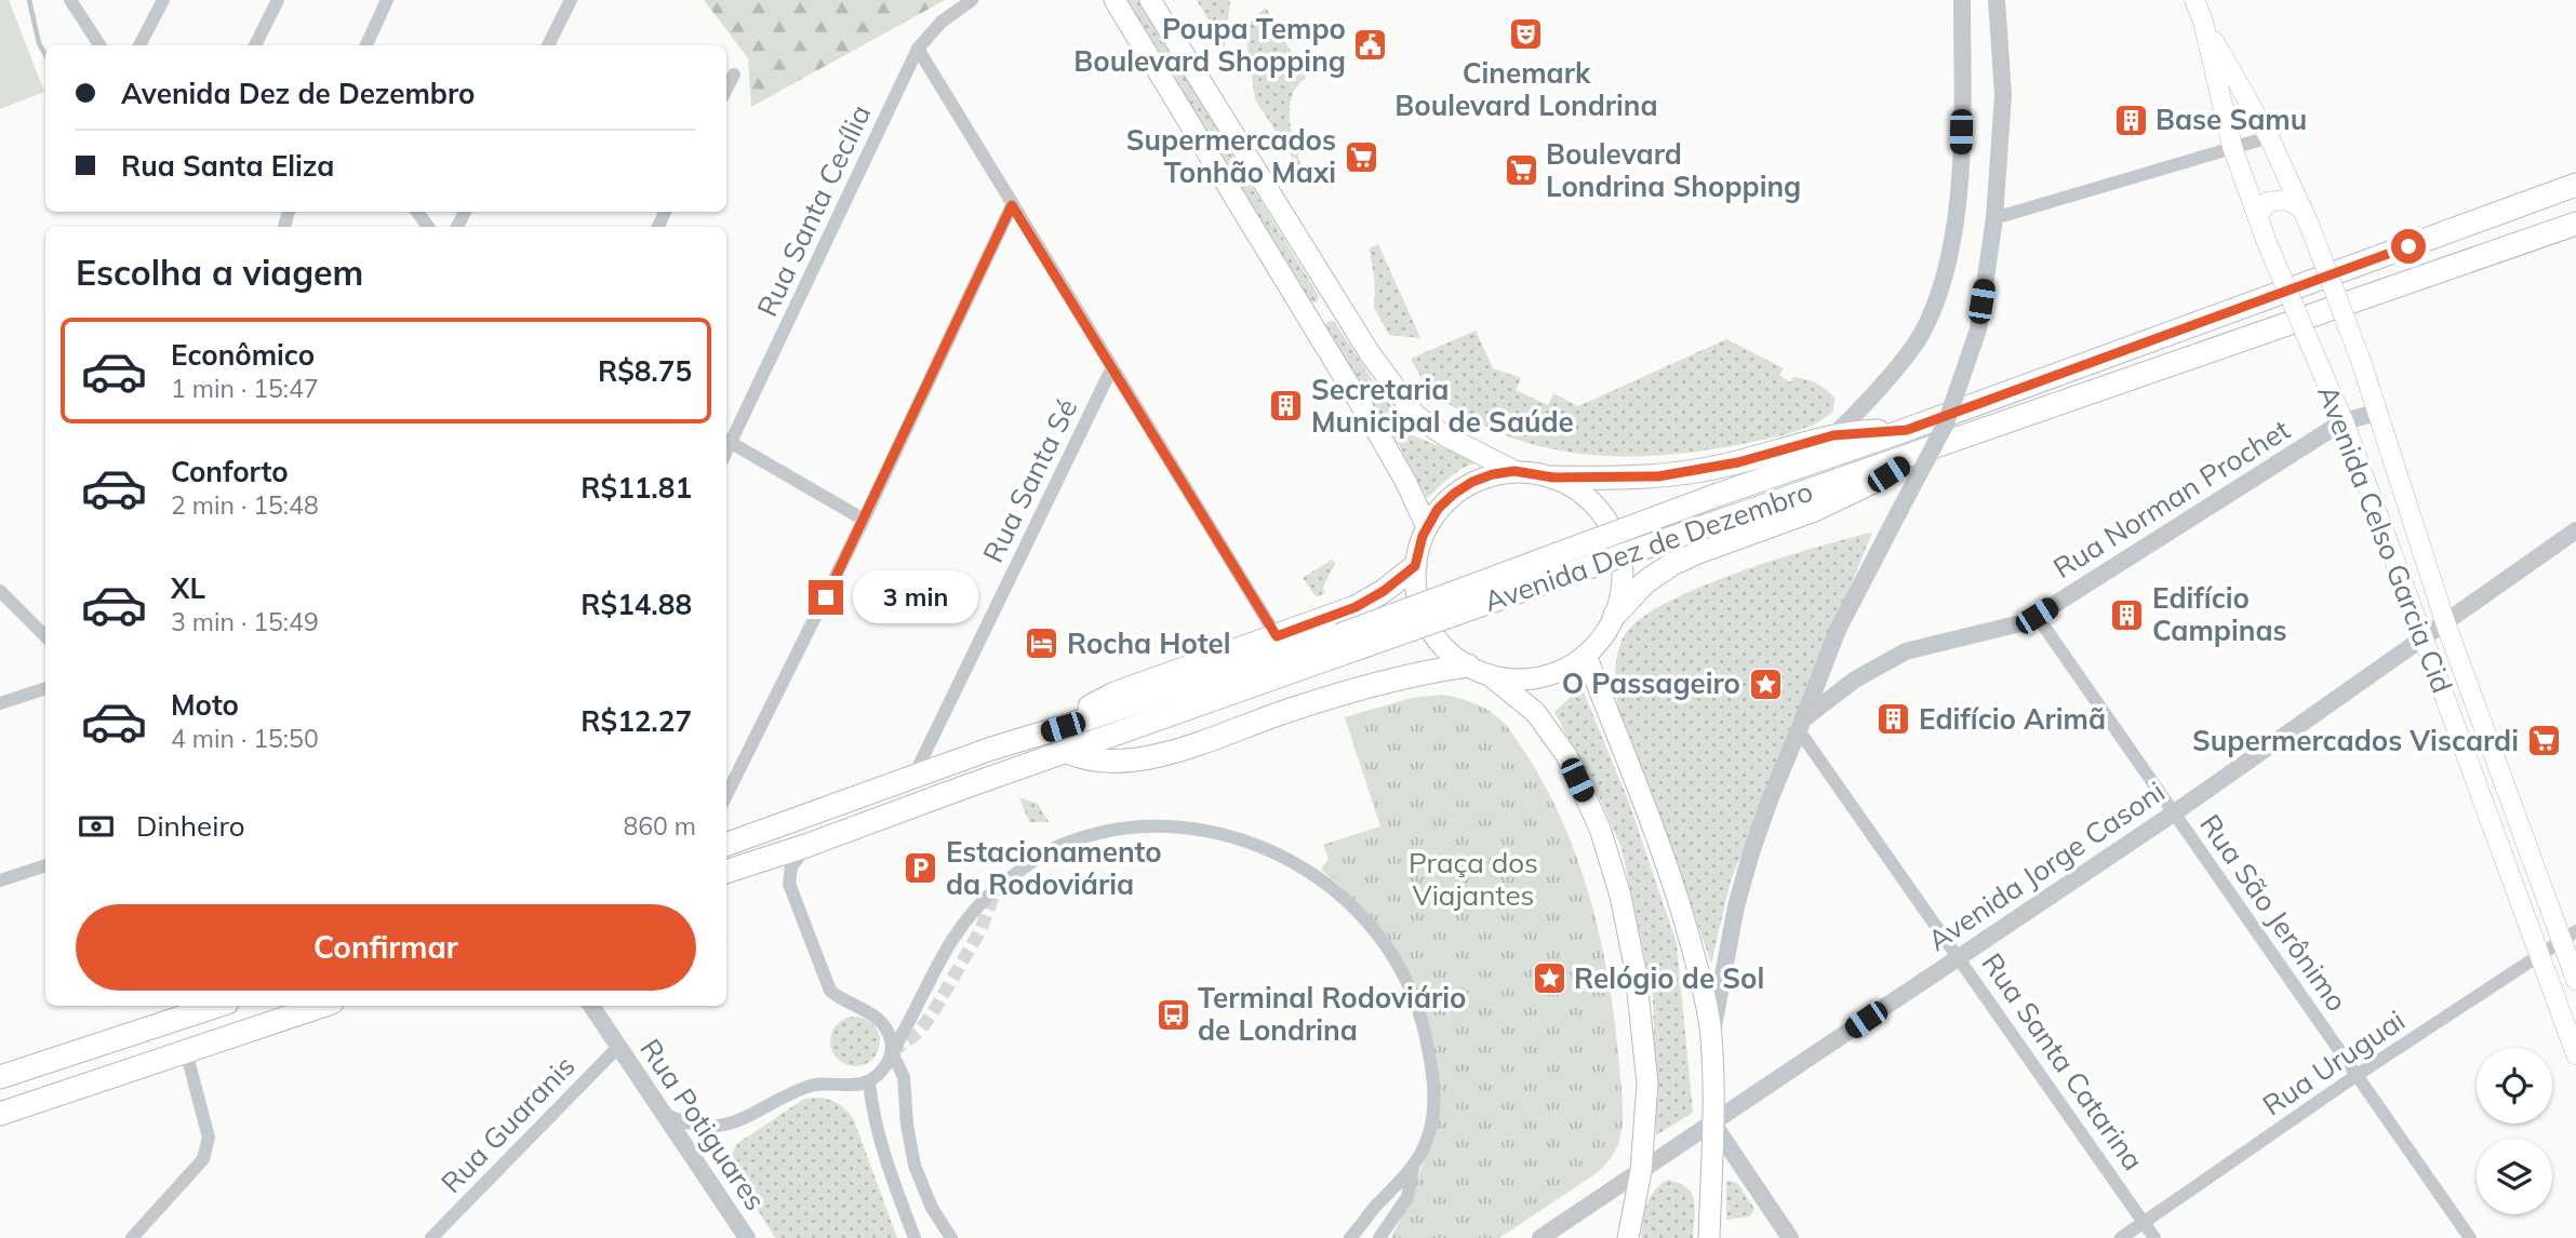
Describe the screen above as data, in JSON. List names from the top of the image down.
{
  "streets": {
    "highway": ["Avenida Dez de Dezembro"],
    "main road": ["Avenida Celso Garcia Cid"],
    "street": [
      "Rua Santa Cecília",
      "Rua Santa Sé",
      "Rua Norman Prochet",
      "Avenida Jorge Casoni",
      "Rua São Jerônimo",
      "Rua Santa Catarina",
      "Rua Uruguai",
      "Rua Guaranis",
      "Rua Potiguares"
    ]
  },
  "crossings": [
    ["Rua Santa Sé", "Avenida Dez de Dezembro"],
    ["Rua Norman Prochet", "Avenida Celso Garcia Cid"],
    ["Rua Norman Prochet", "Rua São Jerônimo"],
    ["Rua Norman Prochet", "Rua Santa Catarina"],
    ["Avenida Celso Garcia Cid", "Avenida Jorge Casoni"],
    ["Avenida Celso Garcia Cid", "Rua Uruguai"],
    ["Avenida Jorge Casoni", "Rua São Jerônimo"],
    ["Avenida Jorge Casoni", "Rua Santa Catarina"],
    ["Rua São Jerônimo", "Rua Uruguai"],
    ["Rua Santa Catarina", "Rua Uruguai"],
    ["Rua Guaranis", "Rua Potiguares"]
  ],
  "parks": ["Praça dos Viajantes"],
  "places": {
    "theatre": ["Cinemark Boulevard Londrina"],
    "public building": ["Poupa Tempo Boulevard Shopping"],
    "building": [
      "Base Samu",
      "Secretaria Municipal de Saúde",
      "Edifício Campinas",
      "Edifício Arimã"
    ],
    "supermarket": ["Supermercados Tonhão Maxi", "Boulevard Londrina Shopping", "Supermercados Viscardi"],
    "hotel": ["Rocha Hotel"],
    "place": ["O Passageiro", "Relógio de Sol"],
    "parking": ["Estacionamento da Rodoviária"],
    "bus stop": ["Terminal Rodoviário de Londrina"]
  },
  "page": {
    "banner": ["Avenida Dez de Dezembro", "Rua Santa Eliza"],
    "heading": "Escolha a viagem",
    "list": [
      {
        "name": "Econômico",
        "note": "1 min · 15:47",
        "value": "R$8.75"
      },
      {
        "name": "Conforto",
        "note": "2 min · 15:48",
        "value": "R$11.81"
      },
      {
        "name": "XL",
        "note": "3 min · 15:49",
        "value": "R$14.88"
      },
      {
        "name": "Moto",
        "note": "4 min · 15:50",
        "value": "R$12.27"
      }
    ],
    "bubble": "3 min",
    "pay": ["Dinheiro", "860 m"],
    "buttons": "Confirmar"
  }
}
